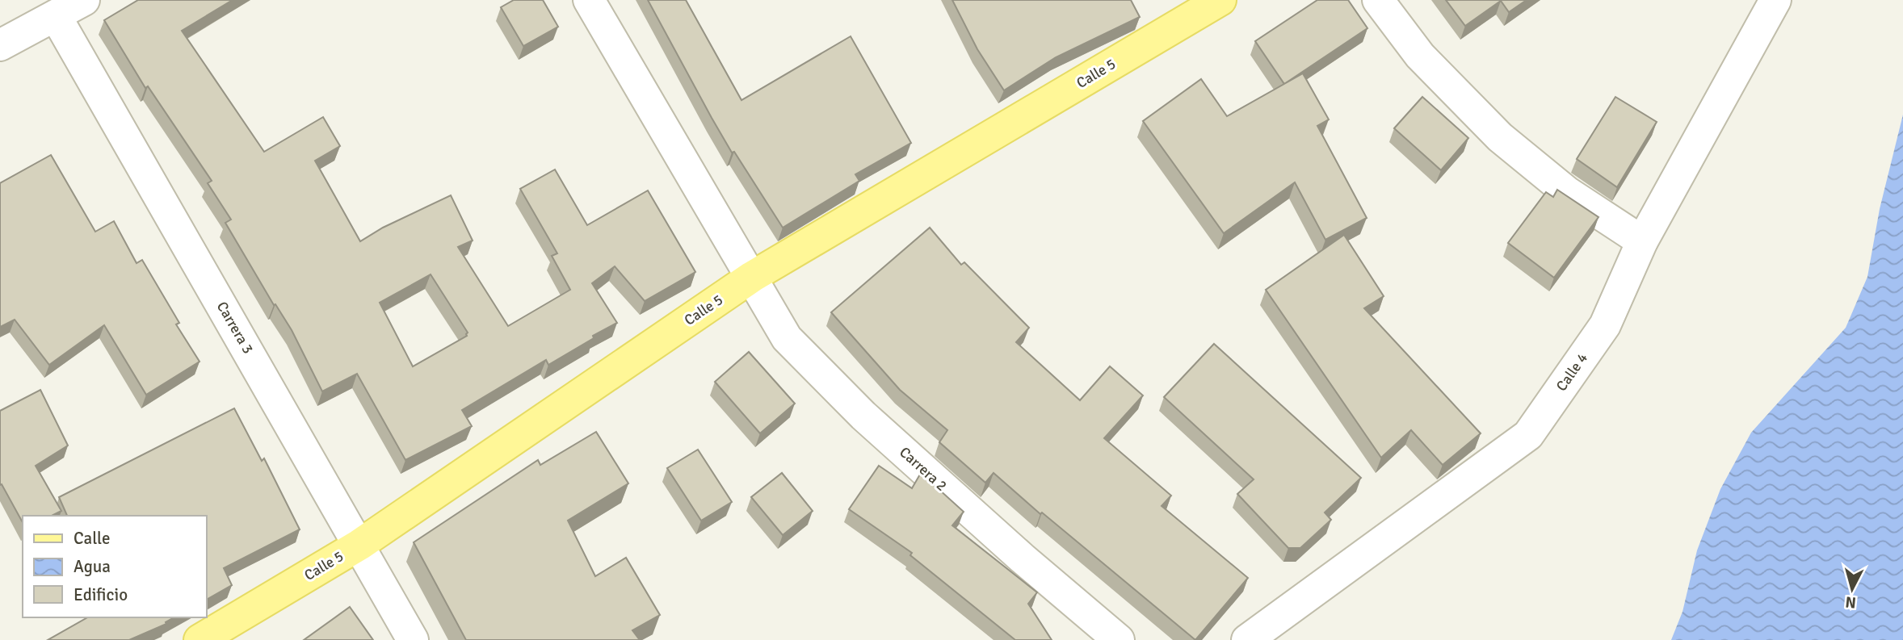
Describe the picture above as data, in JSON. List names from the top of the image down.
{
  "streets": {
    "main road": ["Calle 5"],
    "street": ["Carrera 3", "Calle 4", "Carrera 2"]
  },
  "crossings": [
    ["Calle 5", "Carrera 3"],
    ["Calle 5", "Carrera 2"]
  ],
  "legend": ["Calle", "Agua", "Edificio"],
  "north": "bottom"
}
